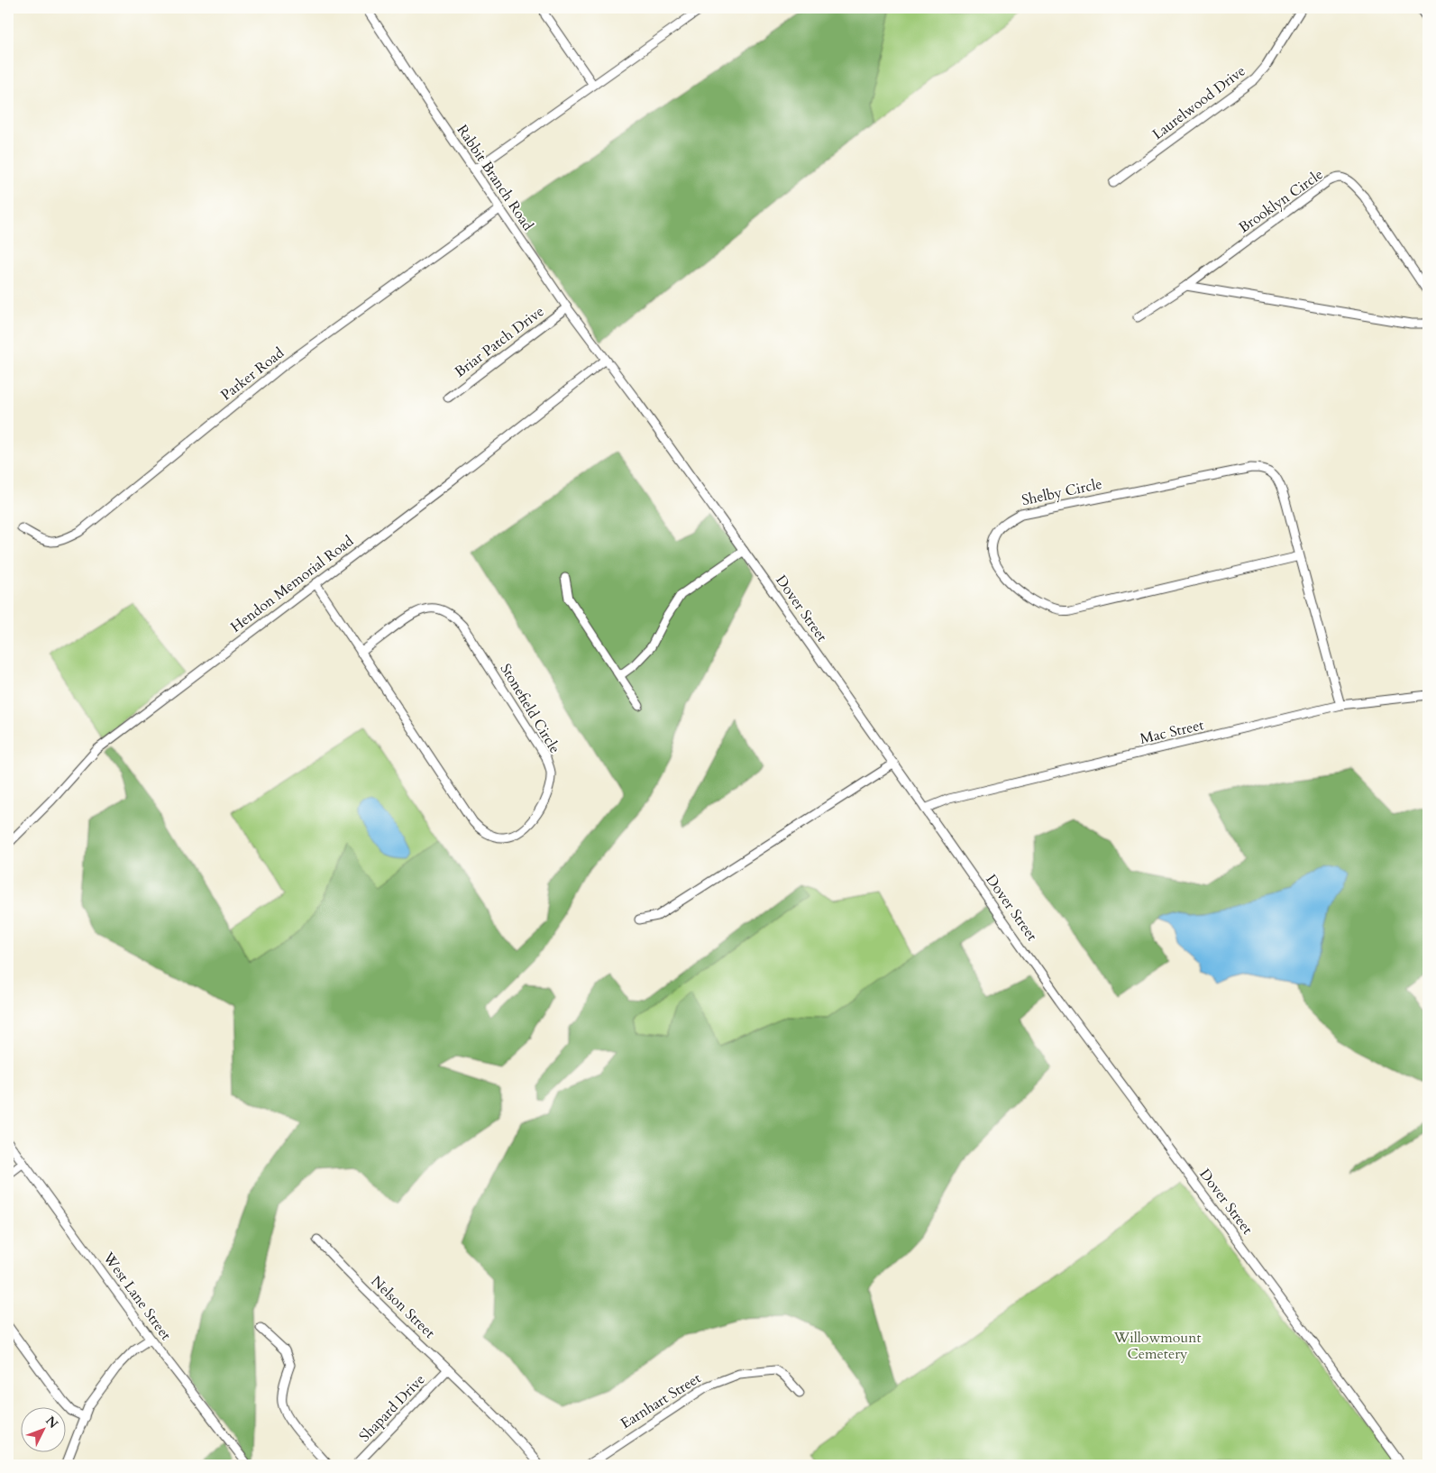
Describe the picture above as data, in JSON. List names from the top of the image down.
{
  "streets": {
    "street": [
      "Laurelwood Drive",
      "Rabbit Branch Road",
      "Brooklyn Circle",
      "Briar Patch Drive",
      "Parker Road",
      "Shelby Circle",
      "Hendon Memorial Road",
      "Dover Street",
      "Stonefield Circle",
      "Mac Street",
      "West Lane Street",
      "Nelson Street",
      "Earnhart Street",
      "Shapard Drive"
    ]
  },
  "crossings": [
    ["Rabbit Branch Road", "Briar Patch Drive"],
    ["Rabbit Branch Road", "Parker Road"],
    ["Rabbit Branch Road", "Hendon Memorial Road"],
    ["Rabbit Branch Road", "Dover Street"],
    ["Shelby Circle", "Mac Street"],
    ["Hendon Memorial Road", "Dover Street"],
    ["Hendon Memorial Road", "Stonefield Circle"],
    ["Dover Street", "Mac Street"],
    ["Nelson Street", "Shapard Drive"]
  ],
  "parks": ["Willowmount Cemetery"],
  "north": "top right"
}
